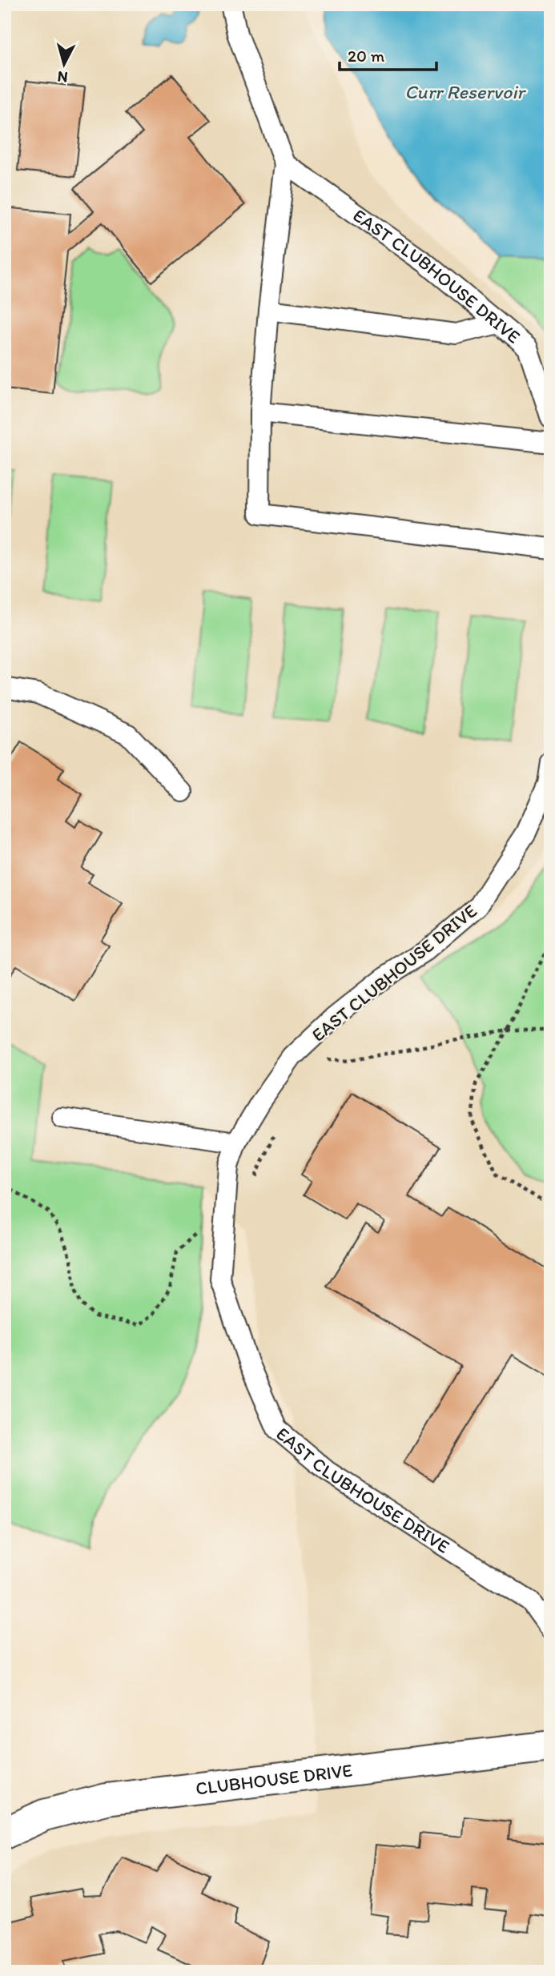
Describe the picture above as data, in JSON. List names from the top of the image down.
{
  "streets": {
    "street": ["CLUBHOUSE DRIVE"],
    "lane": ["EAST CLUBHOUSE DRIVE"]
  },
  "water": ["Curr Reservoir"],
  "scale_bar": "20 m",
  "north": "bottom"
}
